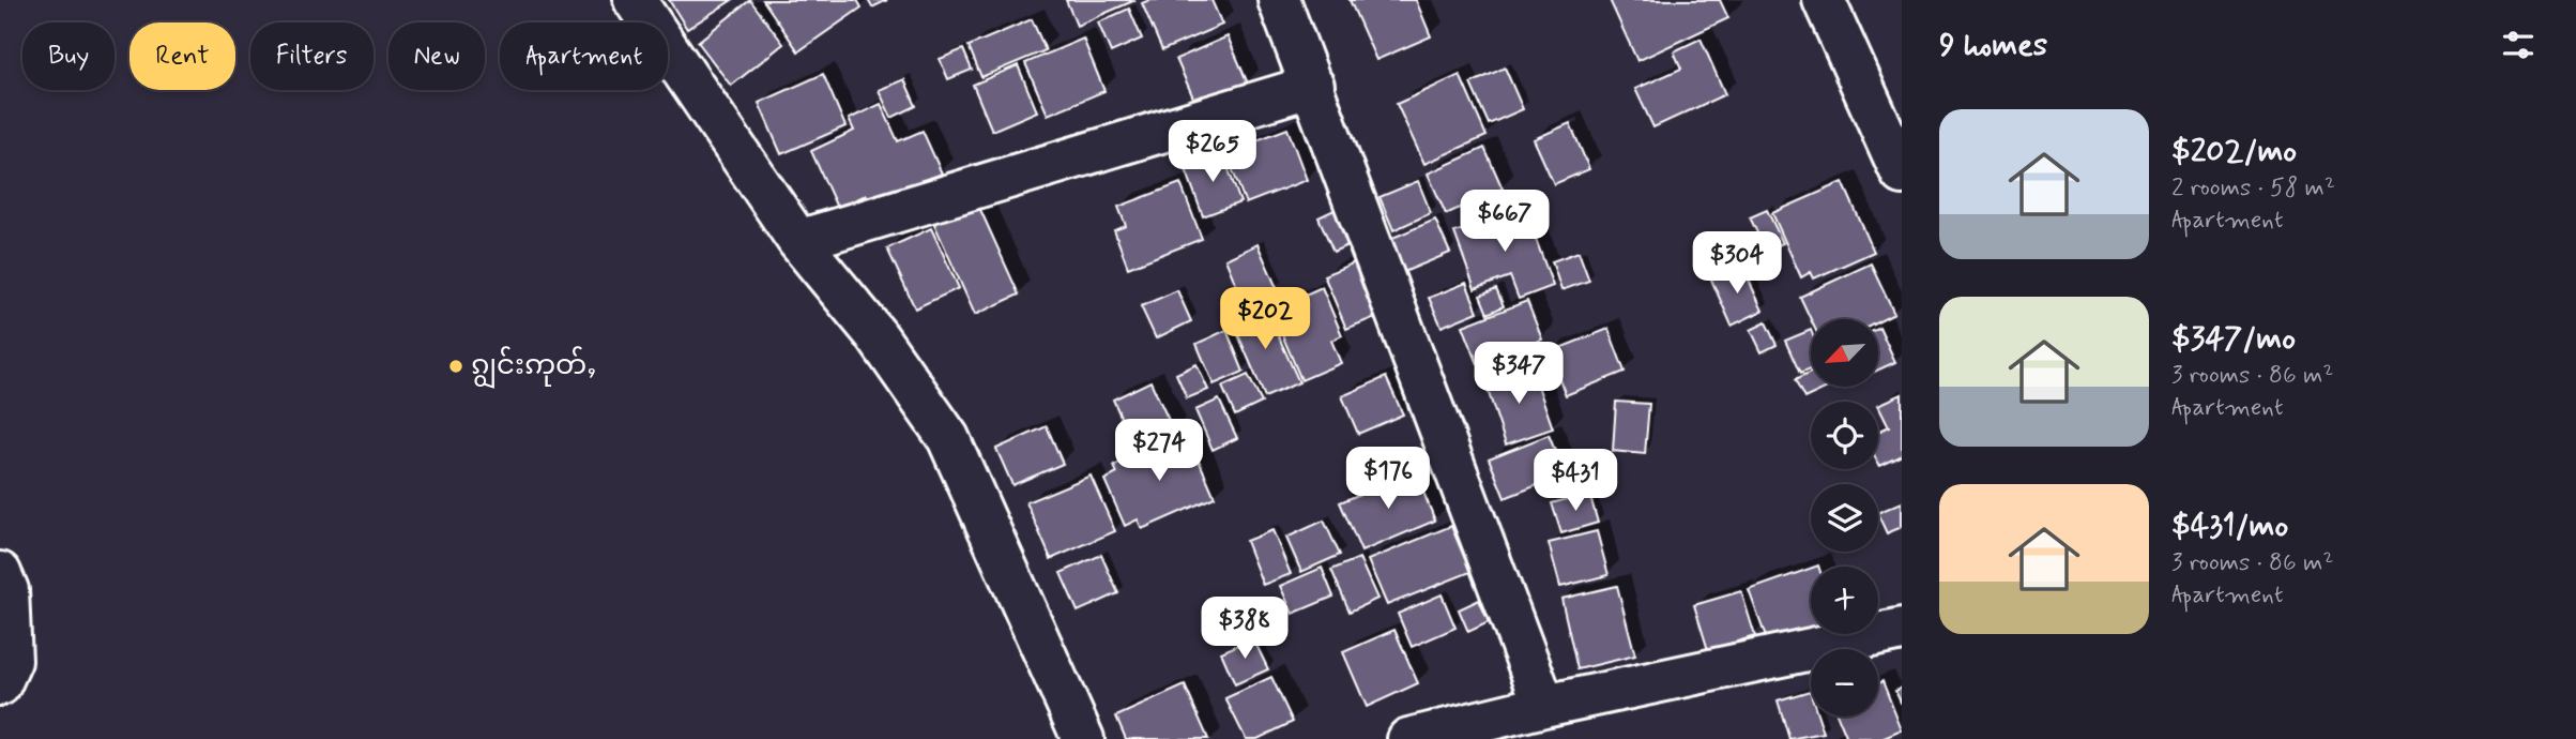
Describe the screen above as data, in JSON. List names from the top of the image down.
{
  "places": ["ၵျွင်းဢုတ်ႇ"],
  "north": "bottom left",
  "page": {
    "heading": "9 homes",
    "chip": [
      "Buy",
      "Rent",
      "Filters",
      "New",
      "Apartment"
    ],
    "list": [
      {
        "name": "$202/mo",
        "note": "2 rooms · 58 m² · Apartment"
      },
      {
        "name": "$347/mo",
        "note": "3 rooms · 86 m² · Apartment"
      },
      {
        "name": "$431/mo",
        "note": "3 rooms · 86 m² · Apartment"
      }
    ],
    "price": [
      "$265",
      "$667",
      "$304",
      "$202",
      "$347",
      "$274",
      "$176",
      "$431",
      "$388"
    ],
    "map_buttons": ["+", "−"]
  }
}
